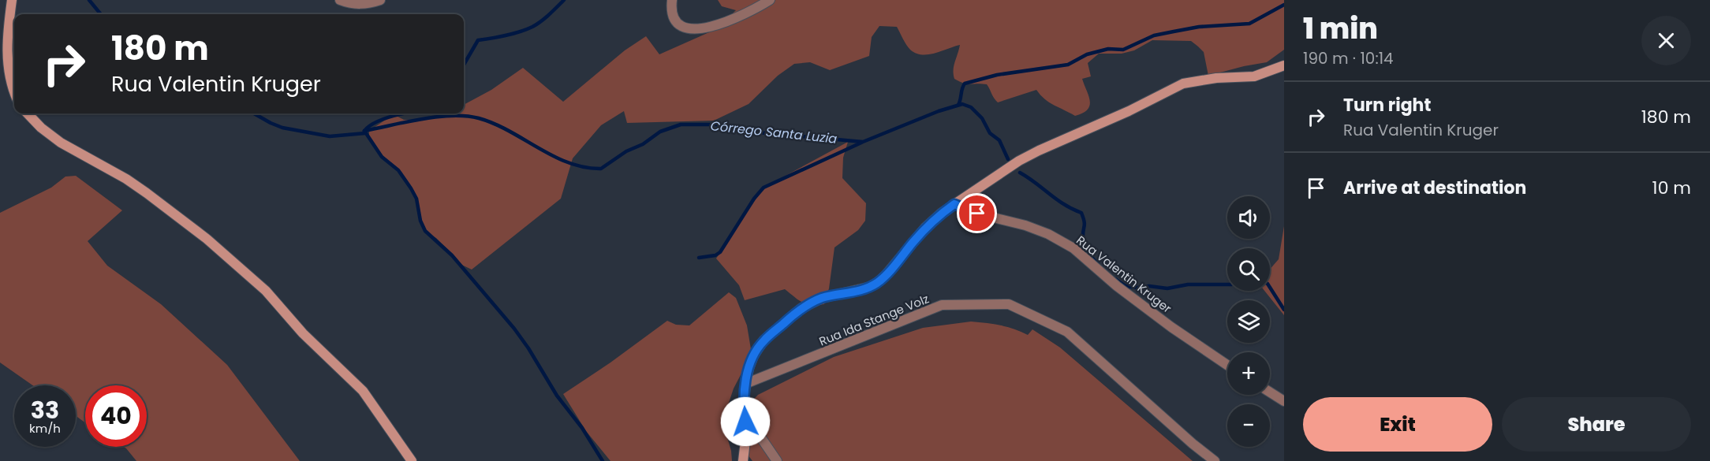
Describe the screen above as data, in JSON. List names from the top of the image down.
{
  "streets": {
    "street": ["Rua Valentin Kruger", "Rua Ida Stange Volz"]
  },
  "water": ["Córrego Santa Luzia"],
  "page": {
    "heading": ["1 min", "190 m · 10:14"],
    "turn": ["180 m", "Rua Valentin Kruger"],
    "list": [
      {
        "name": "Turn right",
        "note": "Rua Valentin Kruger",
        "value": "180 m"
      },
      {
        "name": "Arrive at destination",
        "value": "10 m"
      }
    ],
    "map_buttons": ["+", "−"],
    "speed": "33 km/h",
    "limit": "40",
    "buttons": ["Exit", "Share"]
  }
}
